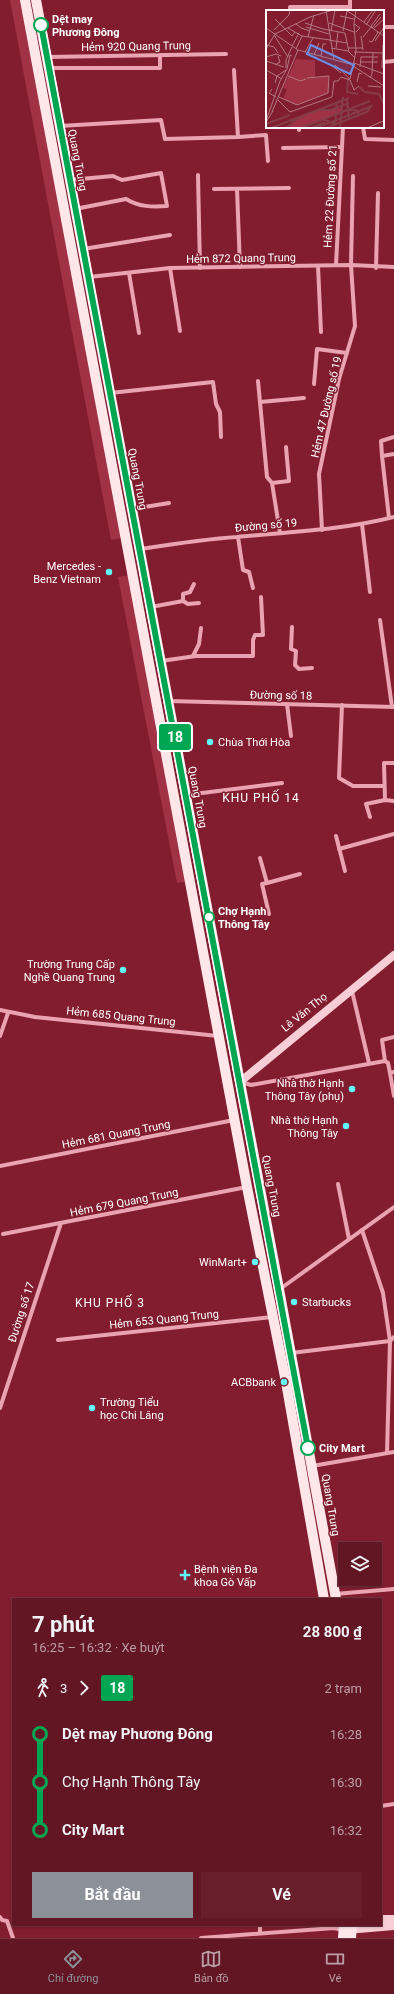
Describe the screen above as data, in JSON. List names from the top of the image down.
{
  "streets": {
    "main road": ["Quang Trung", "Lê Văn Thọ"],
    "street": [
      "Hẻm 920 Quang Trung",
      "Hẻm 22 Đường số 21",
      "Hẻm 872 Quang Trung",
      "Hẻm 47 Đường số 19",
      "Đường số 19",
      "Đường số 18",
      "Hẻm 685 Quang Trung",
      "Hẻm 681 Quang Trung",
      "Hẻm 679 Quang Trung",
      "Đường số 17",
      "Hẻm 653 Quang Trung"
    ]
  },
  "crossings": [
    ["Hẻm 920 Quang Trung", "Quang Trung"],
    ["Quang Trung", "Hẻm 872 Quang Trung"],
    ["Quang Trung", "Đường số 19"],
    ["Quang Trung", "Đường số 18"],
    ["Quang Trung", "Lê Văn Thọ"],
    ["Quang Trung", "Hẻm 685 Quang Trung"],
    ["Quang Trung", "Hẻm 681 Quang Trung"],
    ["Quang Trung", "Hẻm 679 Quang Trung"],
    ["Quang Trung", "Hẻm 653 Quang Trung"],
    ["Hẻm 22 Đường số 21", "Hẻm 872 Quang Trung"],
    ["Hẻm 872 Quang Trung", "Hẻm 47 Đường số 19"],
    ["Hẻm 47 Đường số 19", "Đường số 19"],
    ["Hẻm 679 Quang Trung", "Đường số 17"]
  ],
  "districts": ["KHU PHỐ 14", "KHU PHỐ 3"],
  "places": {
    "other": [
      "Dệt may Phương Đông",
      "Mercedes - Benz Vietnam",
      "Chùa Thới Hòa",
      "Chợ Hạnh Thông Tây",
      "Trường Trung Cấp Nghề Quang Trung",
      "Nhà thờ Hạnh Thông Tây (phụ)",
      "Nhà thờ Hạnh Thông Tây",
      "WinMart+",
      "Starbucks",
      "ACBbank",
      "Trường Tiểu học Chi Lăng",
      "City Mart"
    ],
    "health": ["Bệnh viện Đa khoa Gò Vấp"]
  },
  "lines": ["bus line 18"],
  "page": {
    "on_map": "18",
    "heading": ["7 phút", "16:25 – 16:32 · Xe buýt", "28 800 ₫"],
    "legs": ["3", "18", "2 trạm"],
    "list": [
      {
        "name": "Dệt may Phương Đông",
        "value": "16:28"
      },
      {
        "name": "Chợ Hạnh Thông Tây",
        "value": "16:30"
      },
      {
        "name": "City Mart",
        "value": "16:32"
      }
    ],
    "buttons": ["Bắt đầu", "Vé"],
    "tabs": ["Chỉ đường", "Bản đồ", "Vé"]
  }
}
